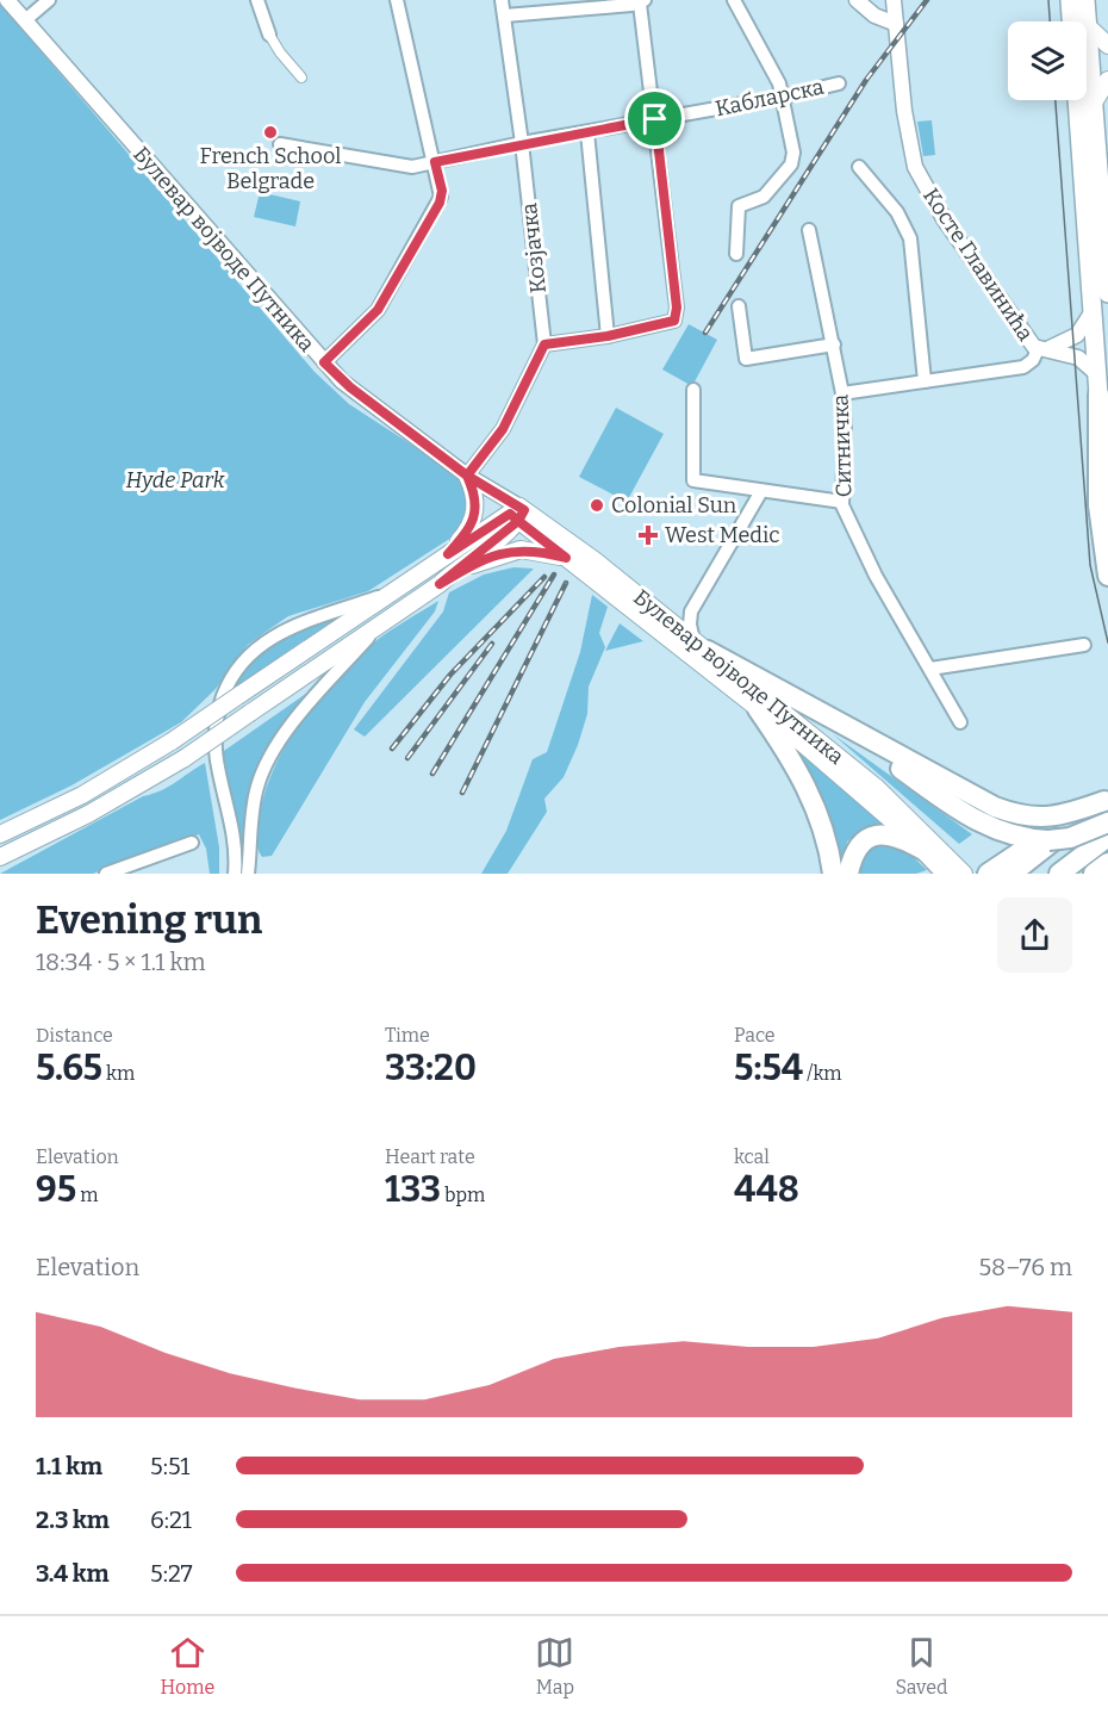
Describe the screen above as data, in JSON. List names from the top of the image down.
{
  "streets": {
    "main road": ["Булевар војводе Путника"],
    "street": [
      "Кабларска",
      "Козјачка",
      "Косте Главинића",
      "Ситничка"
    ]
  },
  "crossings": [
    ["Кабларска", "Козјачка"]
  ],
  "parks": ["Hyde Park"],
  "places": {
    "other": ["French School Belgrade", "Colonial Sun"],
    "health": ["West Medic"]
  },
  "page": {
    "heading": ["Evening run", "18:34 · 5 × 1.1 km"],
    "stats": [
      ["Distance", "5.65 km"],
      ["Time", "33:20"],
      ["Pace", "5:54 /km"],
      ["Elevation", "95 m"],
      ["Heart rate", "133 bpm"],
      ["kcal", "448"]
    ],
    "chart": ["Elevation", "58–76 m"],
    "list": [
      {
        "name": "1.1 km",
        "note": "5:51"
      },
      {
        "name": "2.3 km",
        "note": "6:21"
      },
      {
        "name": "3.4 km",
        "note": "5:27"
      }
    ],
    "tabs": ["Home", "Map", "Saved"]
  }
}
